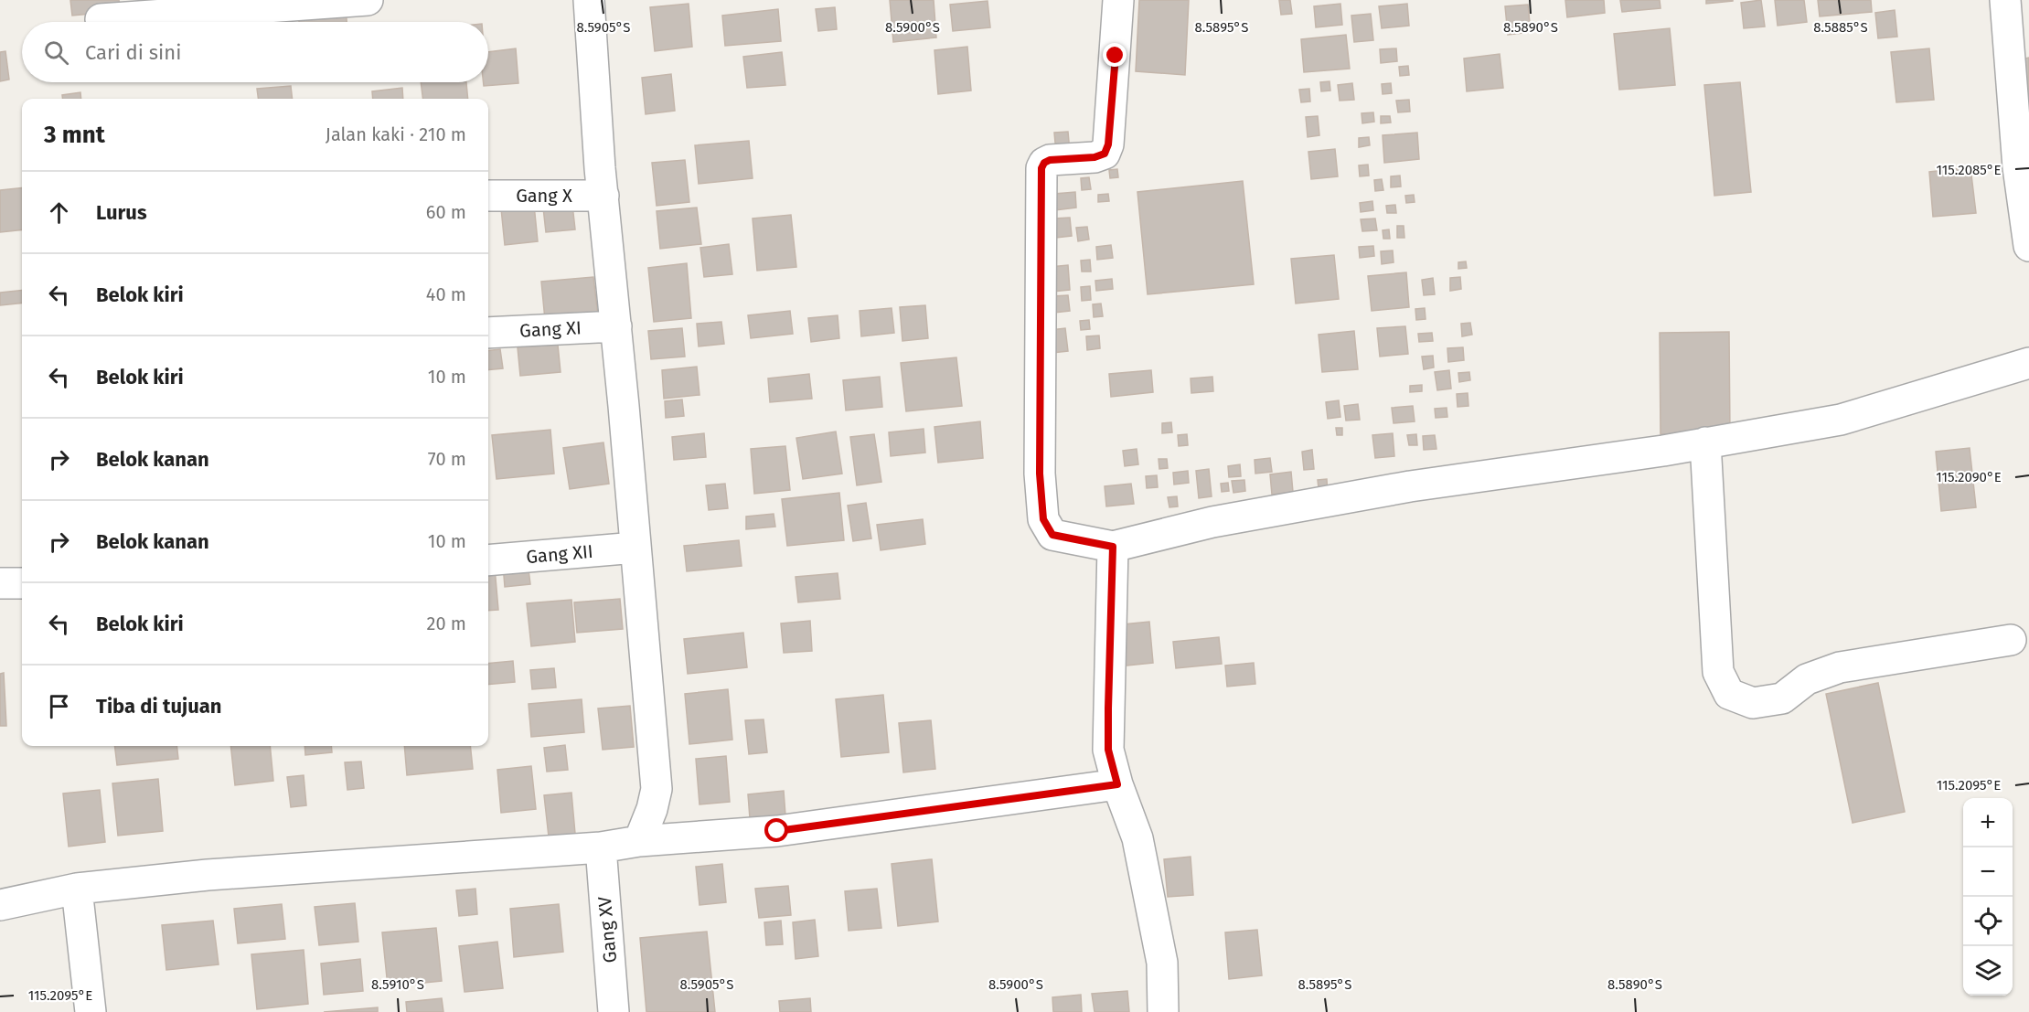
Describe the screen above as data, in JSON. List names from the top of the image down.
{
  "streets": {
    "street": [
      "Gang X",
      "Gang XI",
      "Gang XII",
      "Gang XV"
    ]
  },
  "page": {
    "search": "Cari di sini",
    "heading": ["3 mnt", "Jalan kaki · 210 m"],
    "list": [
      ["Lurus", "60 m"],
      ["Belok kiri", "40 m"],
      ["Belok kiri", "10 m"],
      ["Belok kanan", "70 m"],
      ["Belok kanan", "10 m"],
      ["Belok kiri", "20 m"],
      "Tiba di tujuan"
    ],
    "map_buttons": ["+", "−"]
  },
  "coordinates": [
    "8.5905°S",
    "8.5900°S",
    "8.5895°S",
    "8.5890°S",
    "8.5885°S",
    "115.2085°E",
    "115.2090°E",
    "115.2095°E",
    "8.5910°S"
  ]
}
